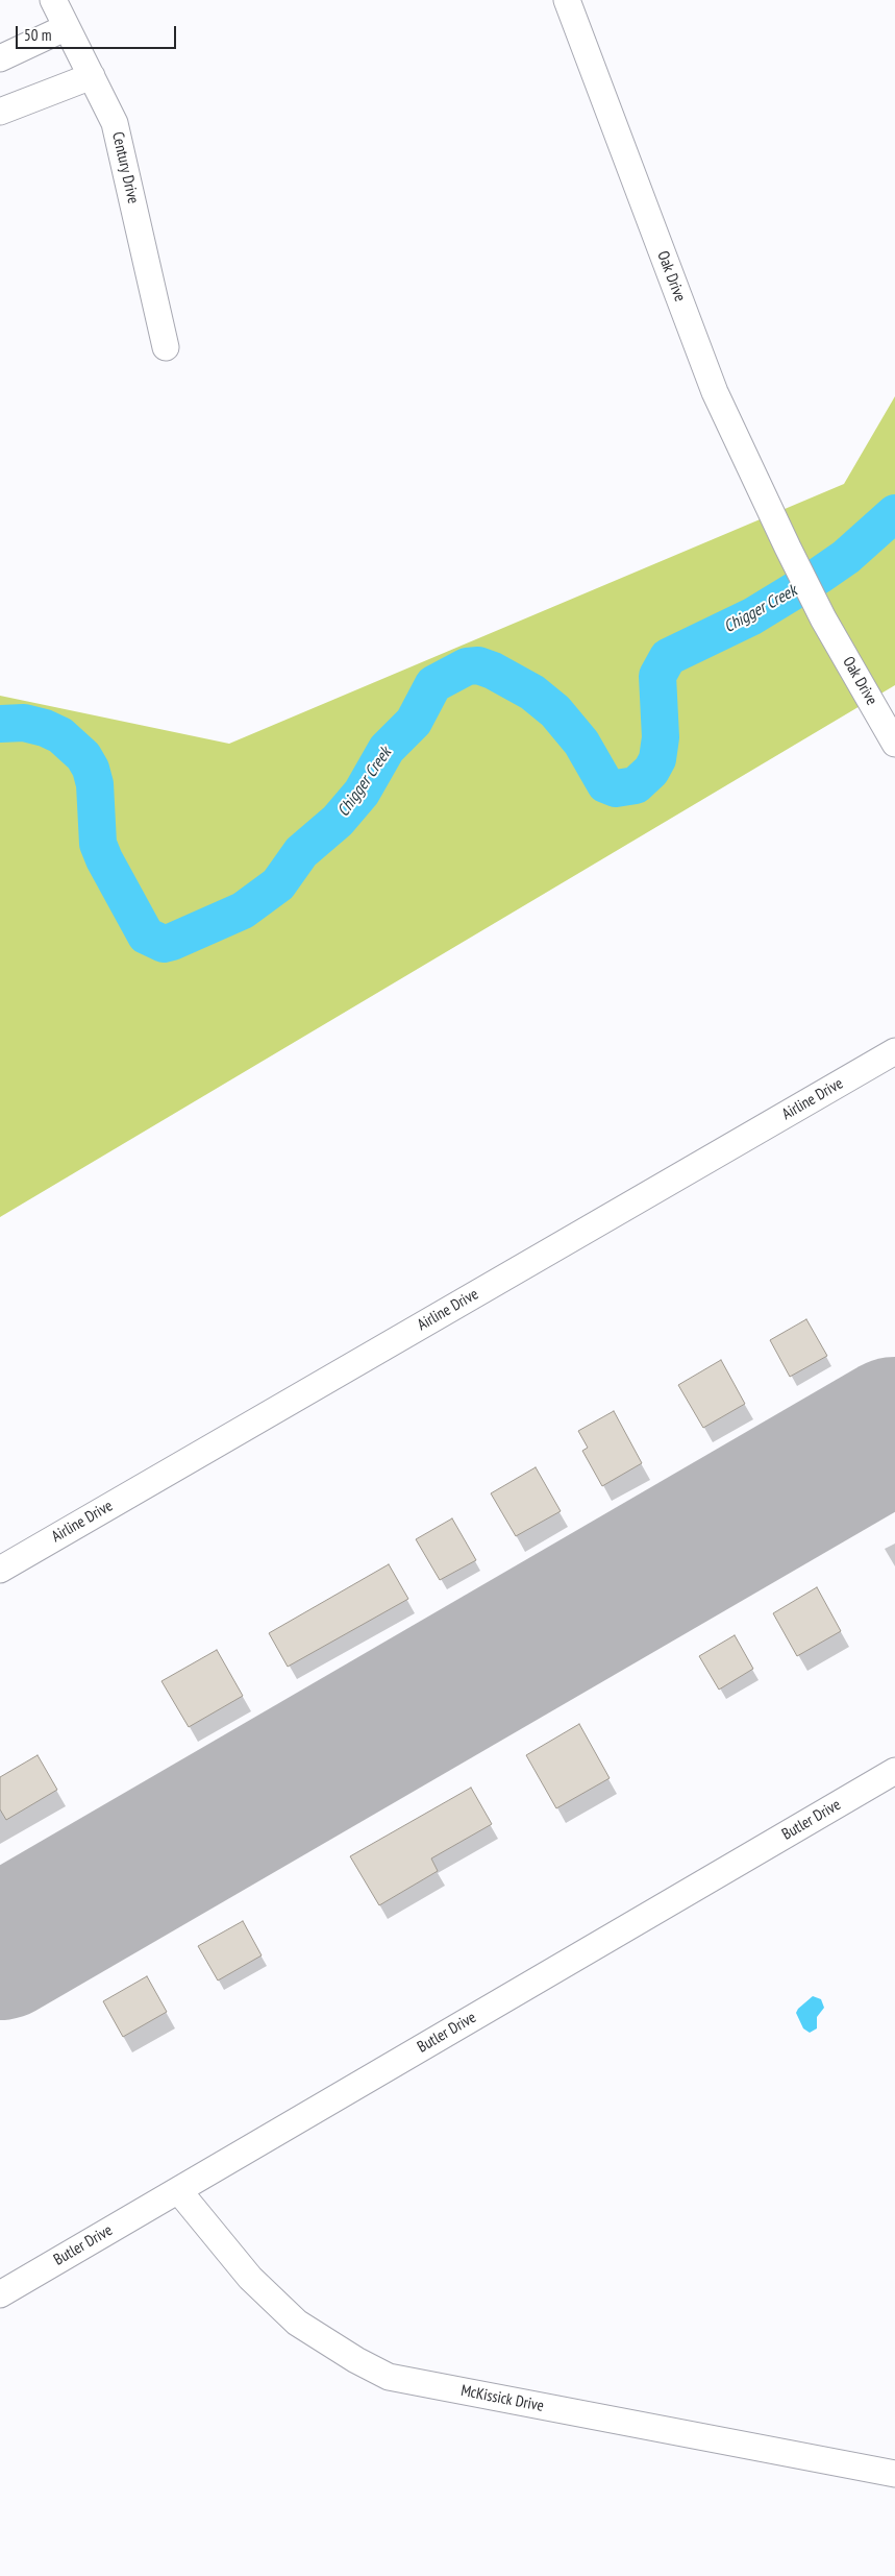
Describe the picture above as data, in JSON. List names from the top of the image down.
{
  "streets": {
    "street": [
      "Century Drive",
      "Oak Drive",
      "Airline Drive",
      "Butler Drive",
      "McKissick Drive"
    ]
  },
  "crossings": [
    ["Butler Drive", "McKissick Drive"]
  ],
  "water": ["Chigger Creek"],
  "scale_bar": "50 m"
}
